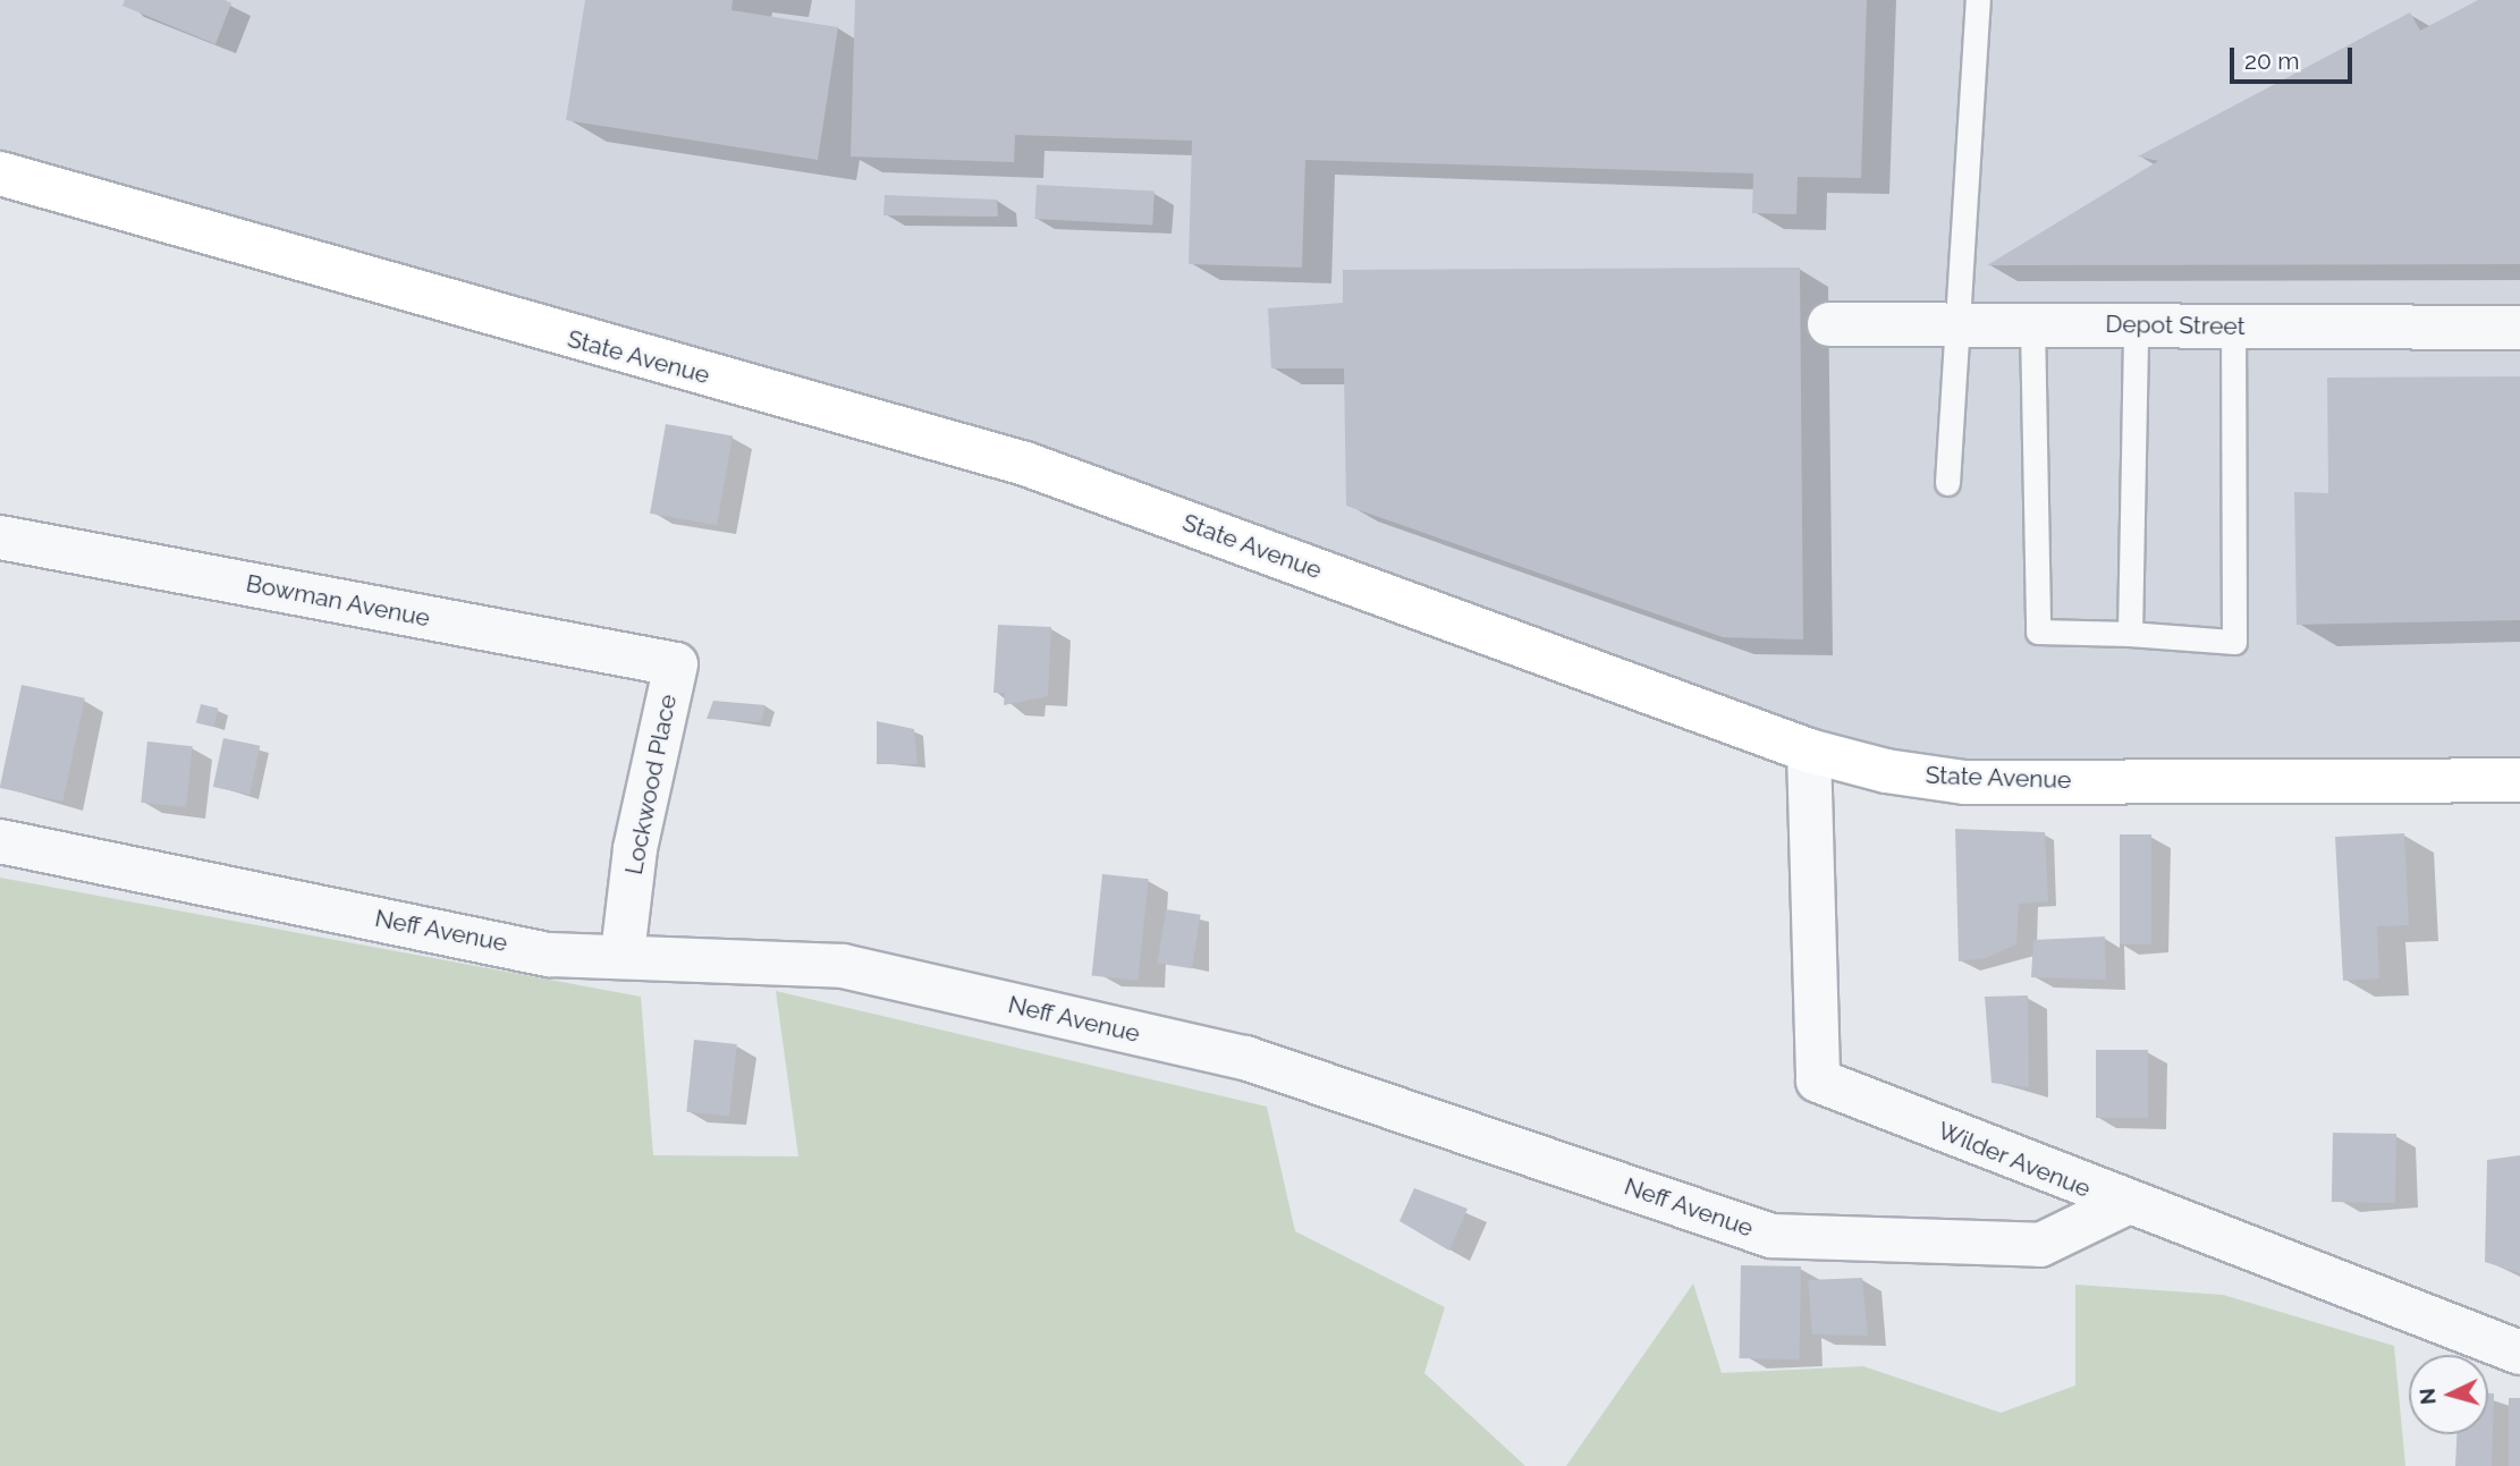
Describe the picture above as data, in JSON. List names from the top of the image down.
{
  "streets": {
    "main road": ["State Avenue"],
    "street": [
      "Depot Street",
      "Bowman Avenue",
      "Lockwood Place",
      "Neff Avenue",
      "Wilder Avenue"
    ]
  },
  "crossings": [
    ["State Avenue", "Wilder Avenue"],
    ["Bowman Avenue", "Lockwood Place"],
    ["Lockwood Place", "Neff Avenue"],
    ["Neff Avenue", "Wilder Avenue"]
  ],
  "scale_bar": "20 m",
  "north": "left"
}
